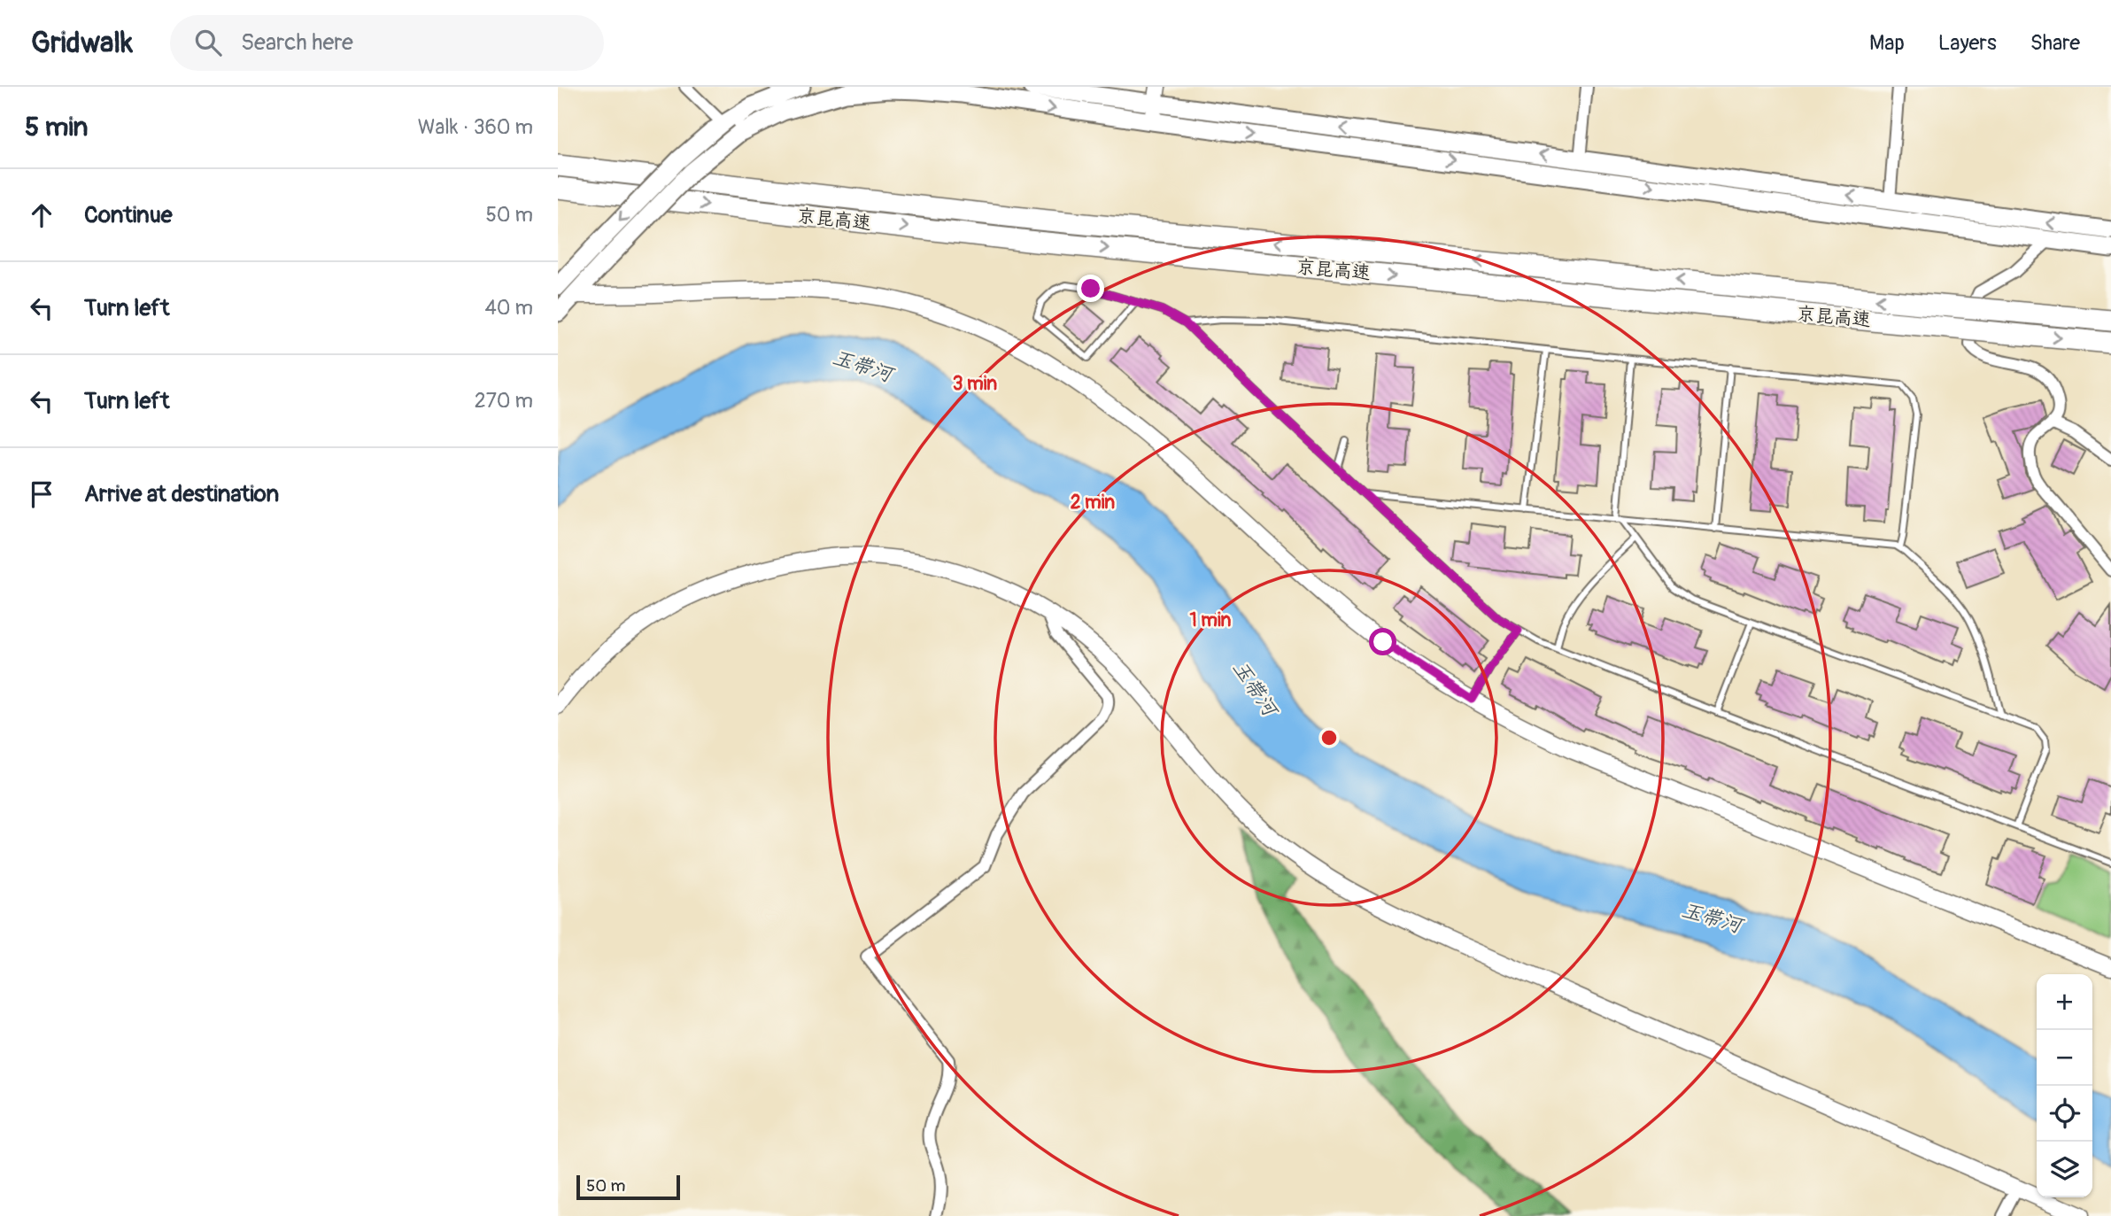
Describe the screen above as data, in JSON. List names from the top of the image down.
{
  "streets": {
    "highway": ["京昆高速"]
  },
  "water": ["玉带河"],
  "scale_bar": "50 m",
  "page": {
    "header": "Gridwalk",
    "search": "Search here",
    "nav": ["Map", "Layers", "Share"],
    "heading": ["5 min", "Walk · 360 m"],
    "list": [
      ["Continue", "50 m"],
      ["Turn left", "40 m"],
      ["Turn left", "270 m"],
      "Arrive at destination"
    ],
    "map_buttons": ["+", "−"],
    "scale": "50 m"
  },
  "rings": ["3 min", "2 min", "1 min"]
}
